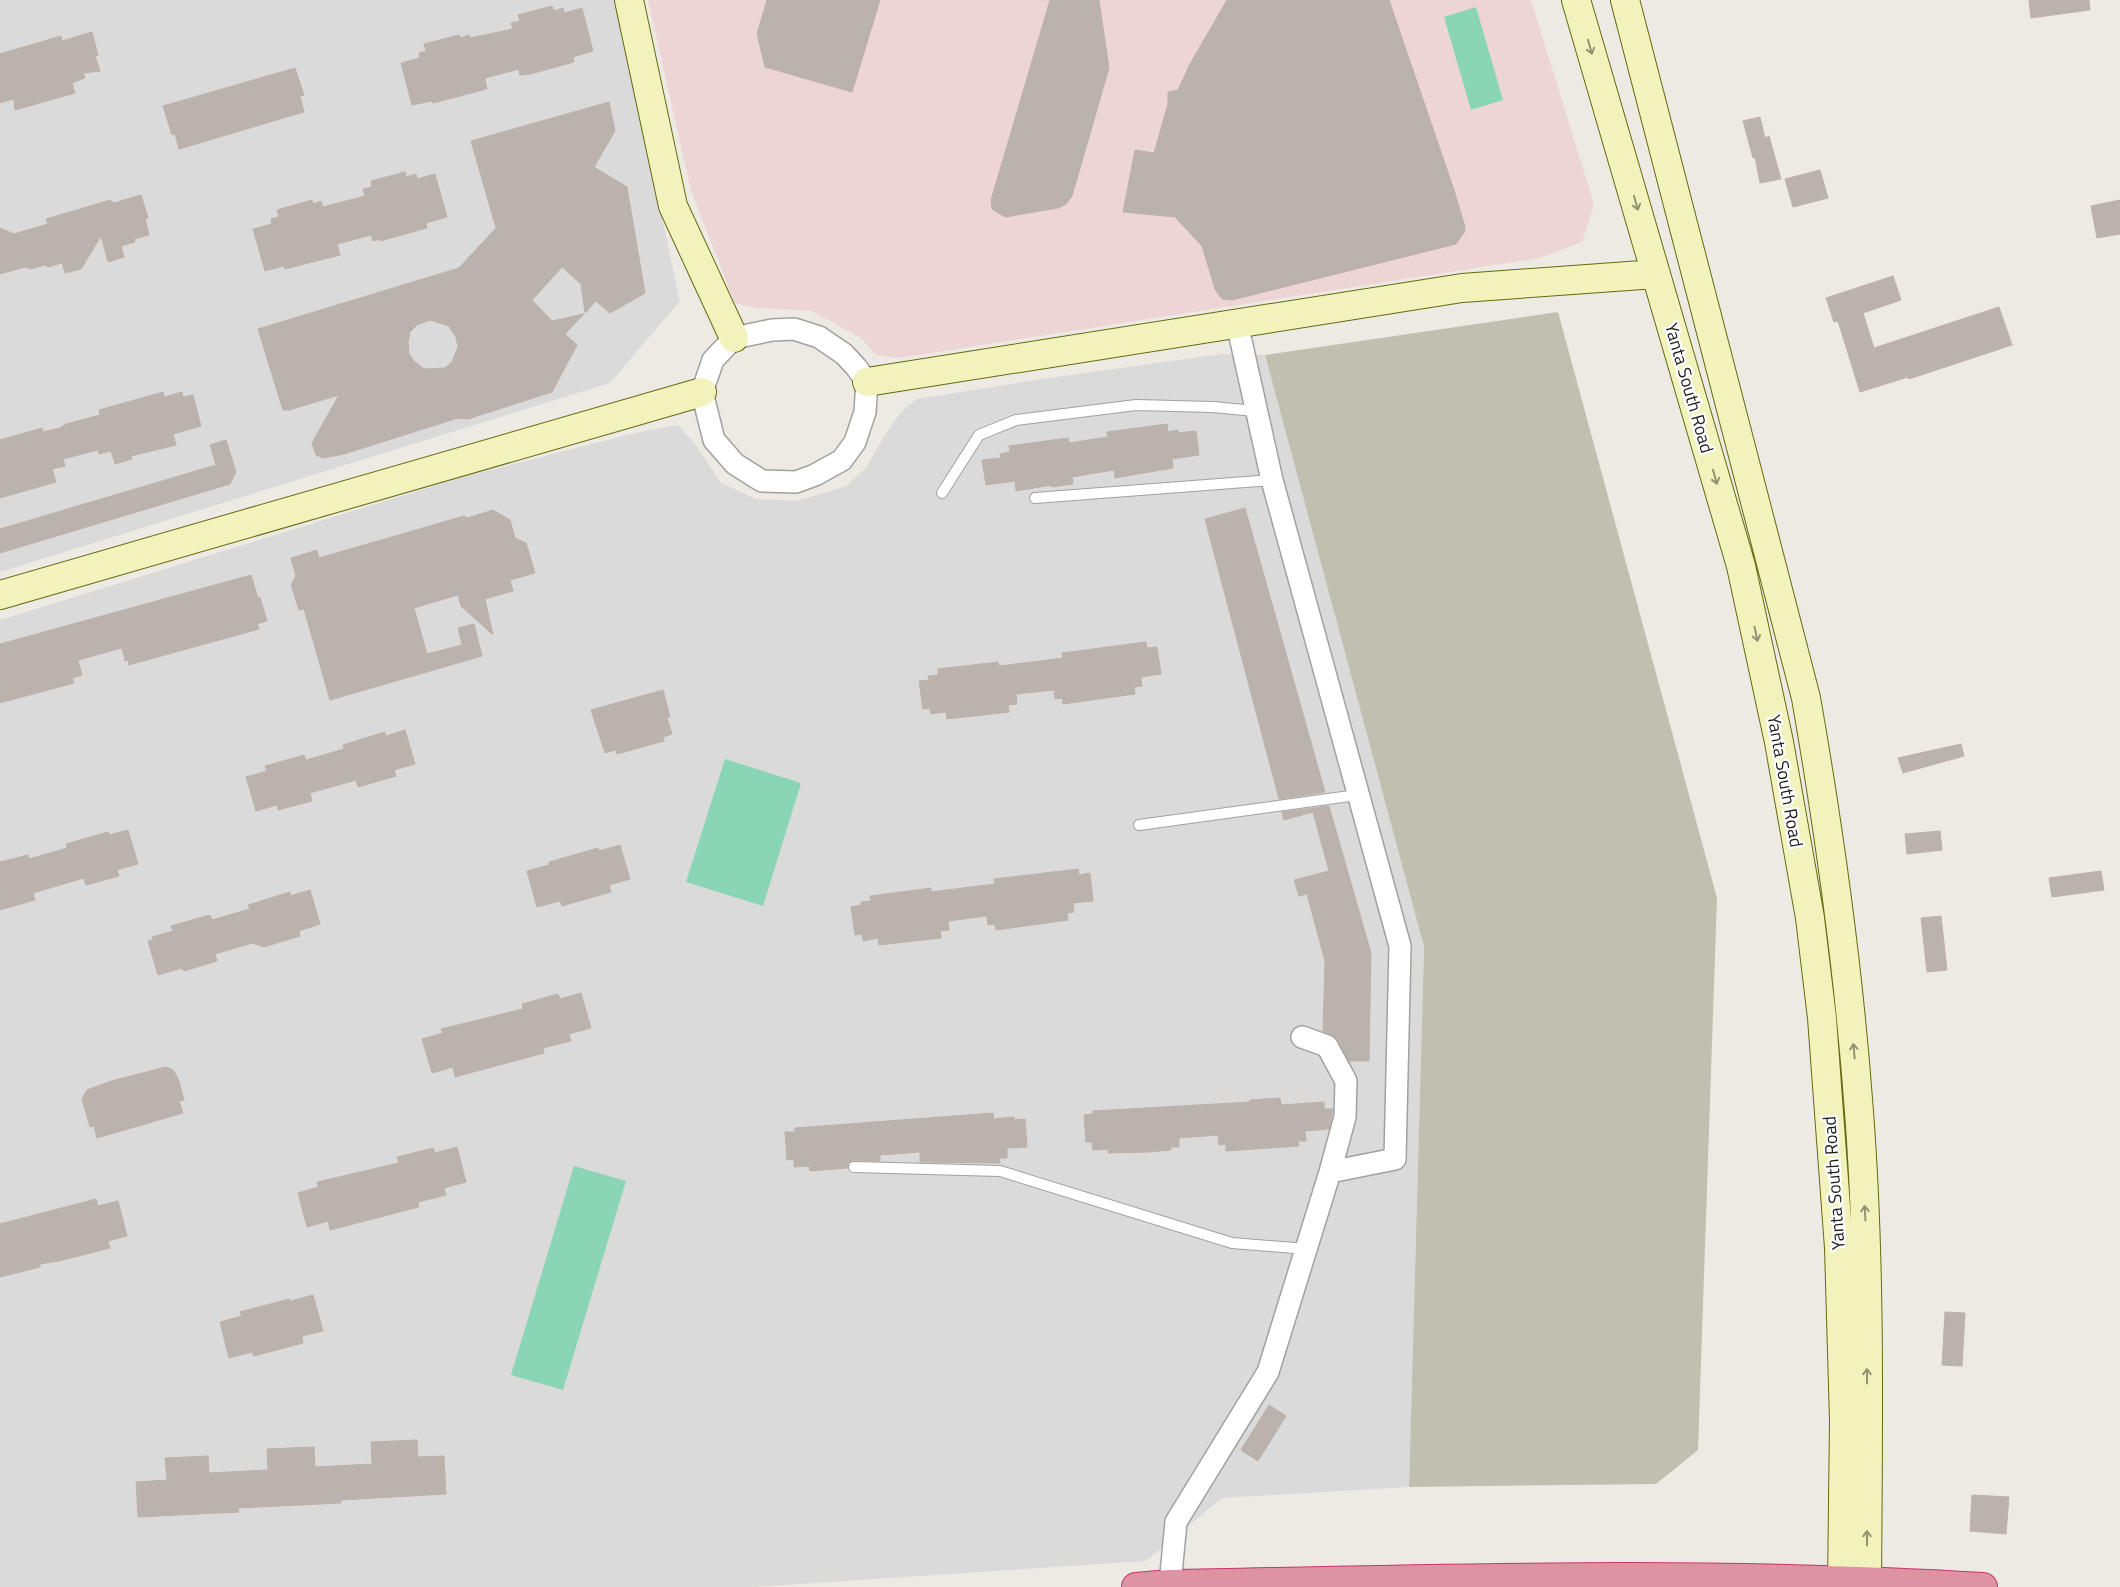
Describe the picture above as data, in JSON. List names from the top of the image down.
{
  "streets": {
    "main road": ["Yanta South Road"]
  }
}
